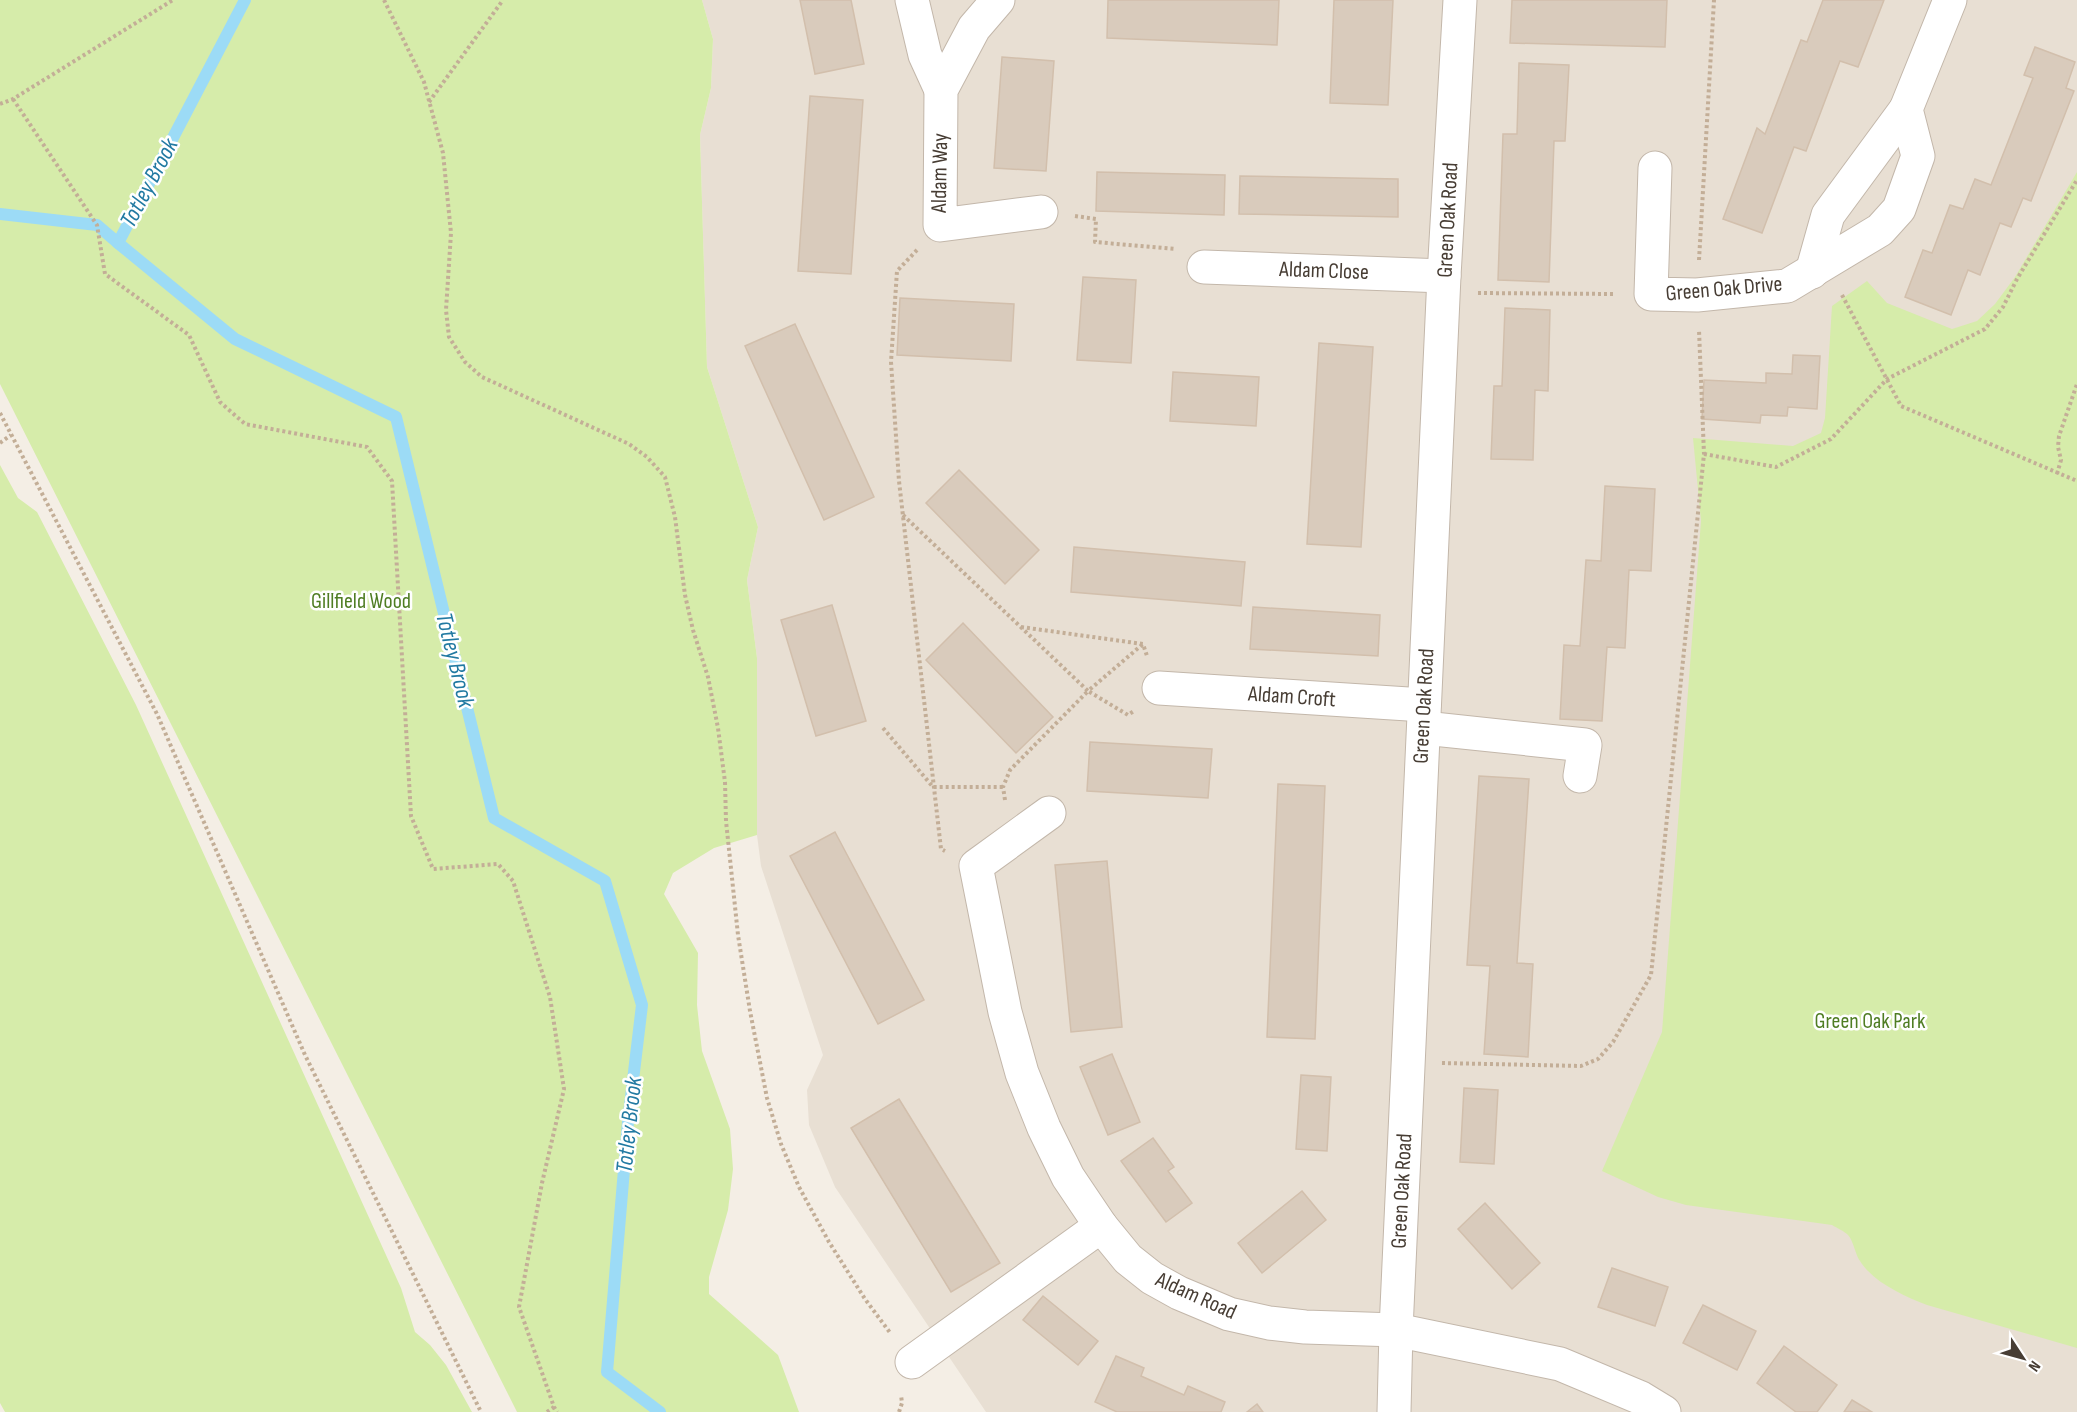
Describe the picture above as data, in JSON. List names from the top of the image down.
{
  "streets": {
    "street": [
      "Aldam Way",
      "Green Oak Road",
      "Aldam Close",
      "Green Oak Drive",
      "Aldam Croft",
      "Aldam Road"
    ]
  },
  "crossings": [
    ["Green Oak Road", "Aldam Close"],
    ["Green Oak Road", "Aldam Croft"],
    ["Green Oak Road", "Aldam Road"]
  ],
  "water": ["Totley Brook"],
  "parks": ["Gillfield Wood", "Green Oak Park"],
  "north": "bottom right"
}
